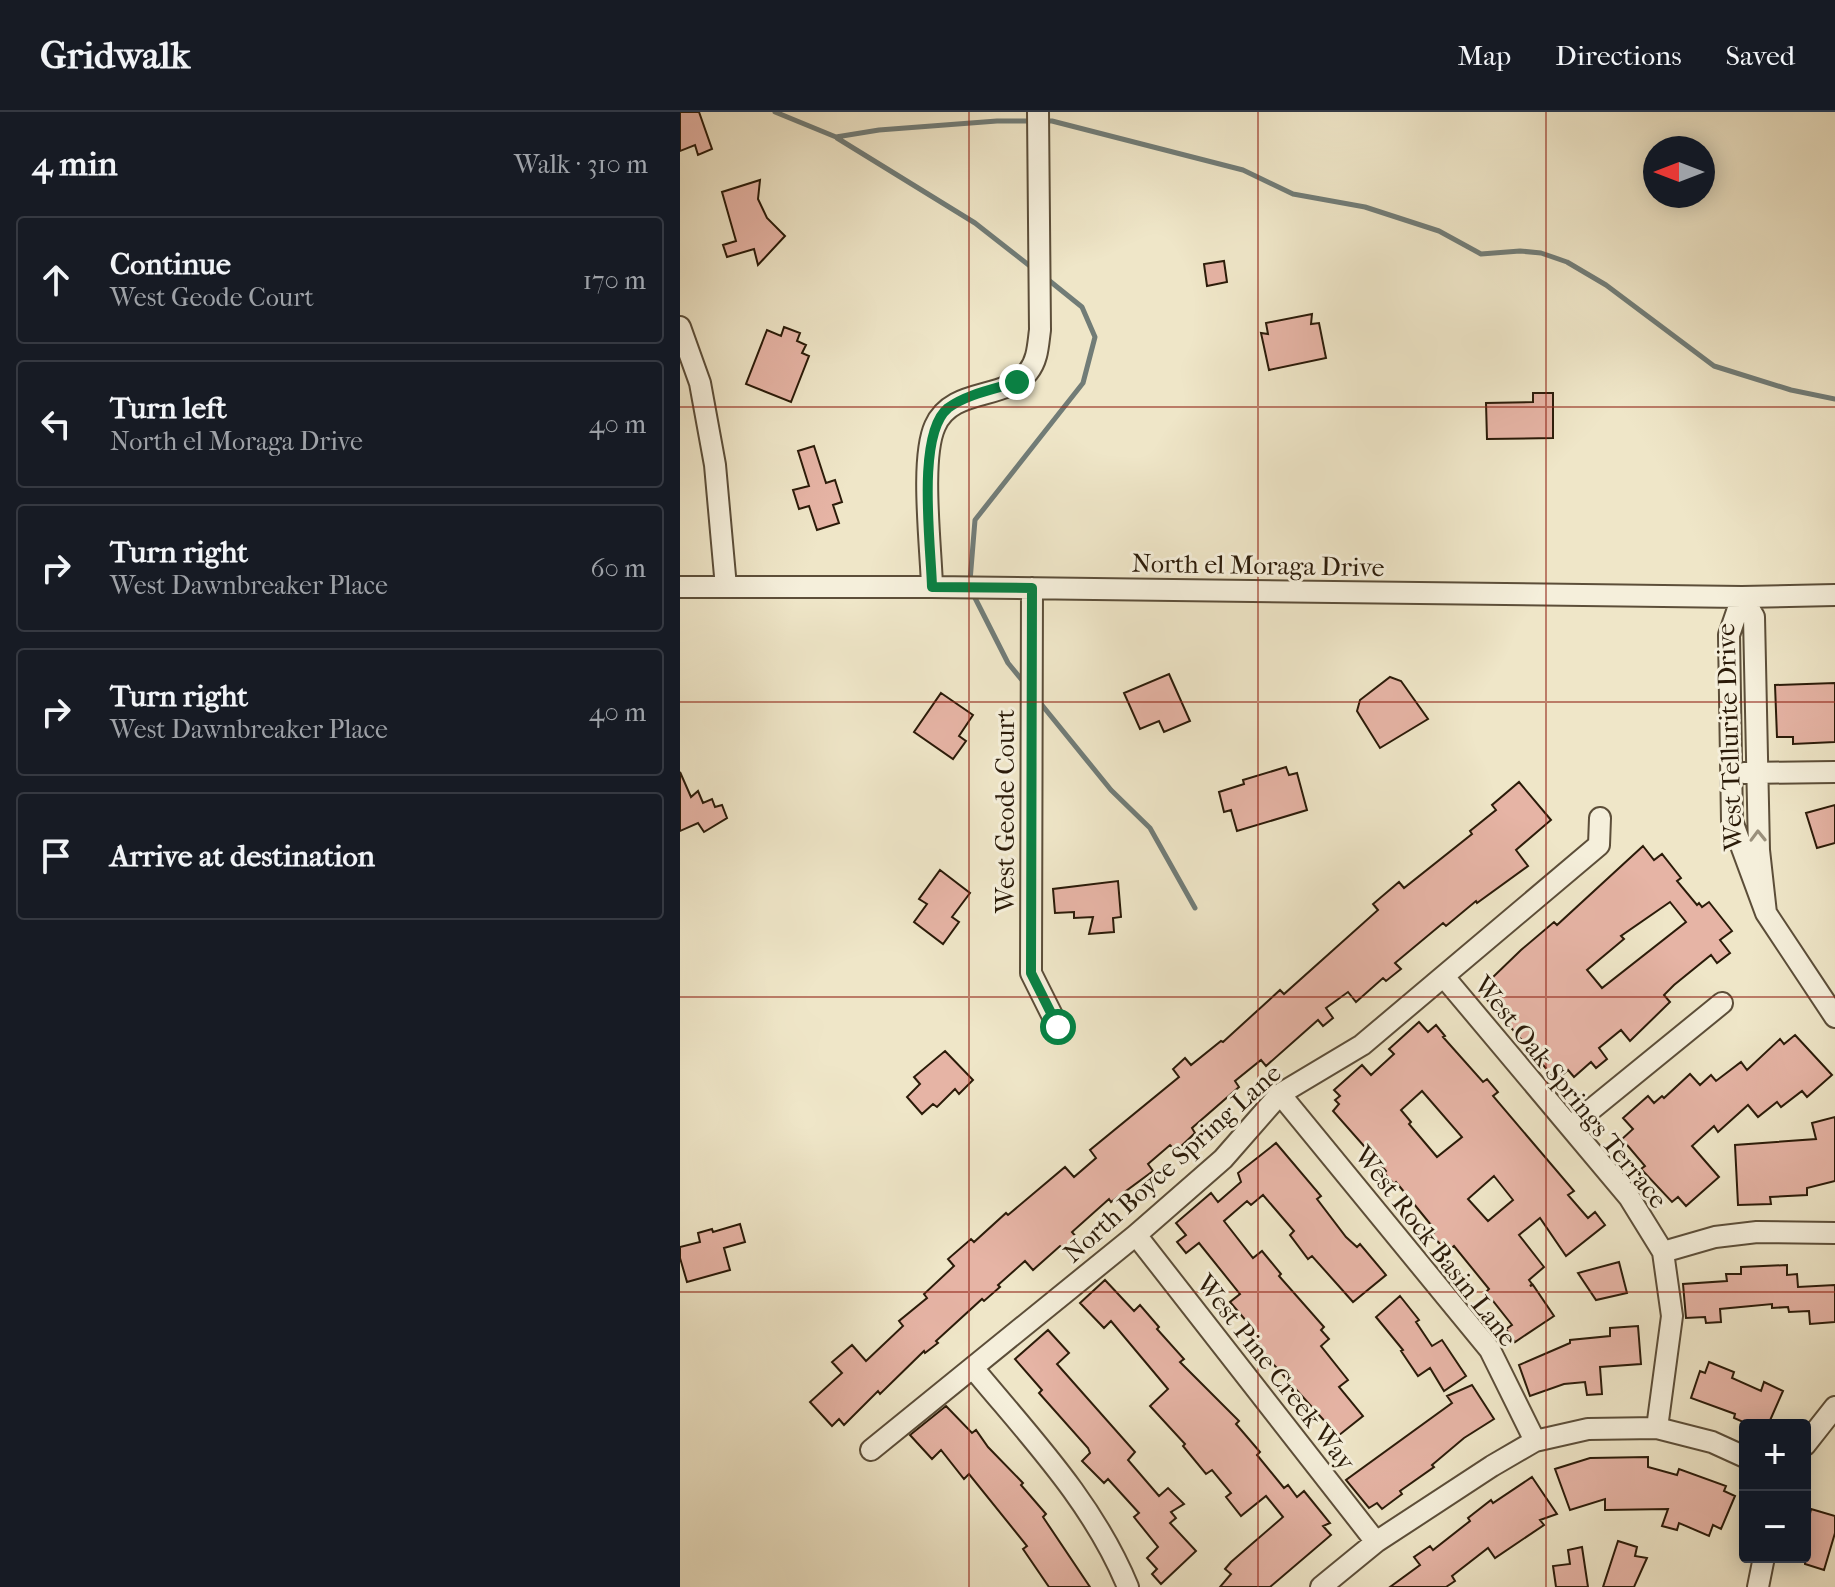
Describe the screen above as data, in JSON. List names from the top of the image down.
{
  "streets": {
    "street": [
      "North el Moraga Drive",
      "West Tellurite Drive",
      "West Geode Court",
      "West Oak Springs Terrace",
      "North Boyce Spring Lane",
      "West Rock Basin Lane",
      "West Pine Creek Way"
    ]
  },
  "crossings": [
    ["North el Moraga Drive", "West Tellurite Drive"],
    ["North el Moraga Drive", "West Geode Court"],
    ["West Oak Springs Terrace", "North Boyce Spring Lane"],
    ["North Boyce Spring Lane", "West Rock Basin Lane"],
    ["North Boyce Spring Lane", "West Pine Creek Way"]
  ],
  "north": "left",
  "page": {
    "header": "Gridwalk",
    "nav": ["Map", "Directions", "Saved"],
    "heading": ["4 min", "Walk · 310 m"],
    "list": [
      ["Continue", "West Geode Court", "170 m"],
      ["Turn left", "North el Moraga Drive", "40 m"],
      ["Turn right", "West Dawnbreaker Place", "60 m"],
      ["Turn right", "West Dawnbreaker Place", "40 m"],
      "Arrive at destination"
    ],
    "map_buttons": ["+", "−"]
  }
}
